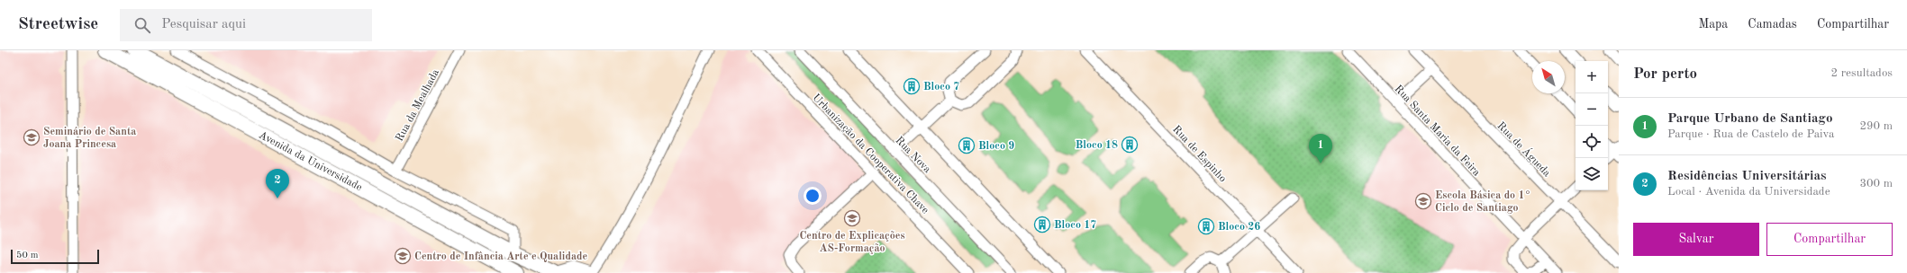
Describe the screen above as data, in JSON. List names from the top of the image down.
{
  "streets": {
    "main road": ["Avenida da Universidade"],
    "street": [
      "Rua da Mealhada",
      "Rua Santa Maria da Feira",
      "Rua de Águeda",
      "Urbanização da Cooperativa Chave",
      "Rua de Espinho",
      "Rua Nova"
    ]
  },
  "places": {
    "building": [
      "Bloco 7",
      "Bloco 18",
      "Bloco 9",
      "Bloco 17",
      "Bloco 26"
    ],
    "school or university": [
      "Seminário de Santa Joana Princesa",
      "Escola Básica do 1° Ciclo de Santiago",
      "Centro de Explicações AS-Formação",
      "Centro de Infância Arte e Qualidade"
    ]
  },
  "scale_bar": "50 m",
  "north": "top left",
  "page": {
    "header": "Streetwise",
    "search": "Pesquisar aqui",
    "nav": ["Mapa", "Camadas", "Compartilhar"],
    "heading": ["Por perto", "2 resultados"],
    "map_buttons": ["+", "−"],
    "list": [
      {
        "mark": "1",
        "name": "Parque Urbano de Santiago",
        "note": "Parque · Rua de Castelo de Paiva",
        "value": "290 m"
      },
      {
        "mark": "2",
        "name": "Residências Universitárias",
        "note": "Local · Avenida da Universidade",
        "value": "300 m"
      }
    ],
    "pins": ["1", "2"],
    "buttons": ["Salvar", "Compartilhar"],
    "scale": "50 m"
  }
}
